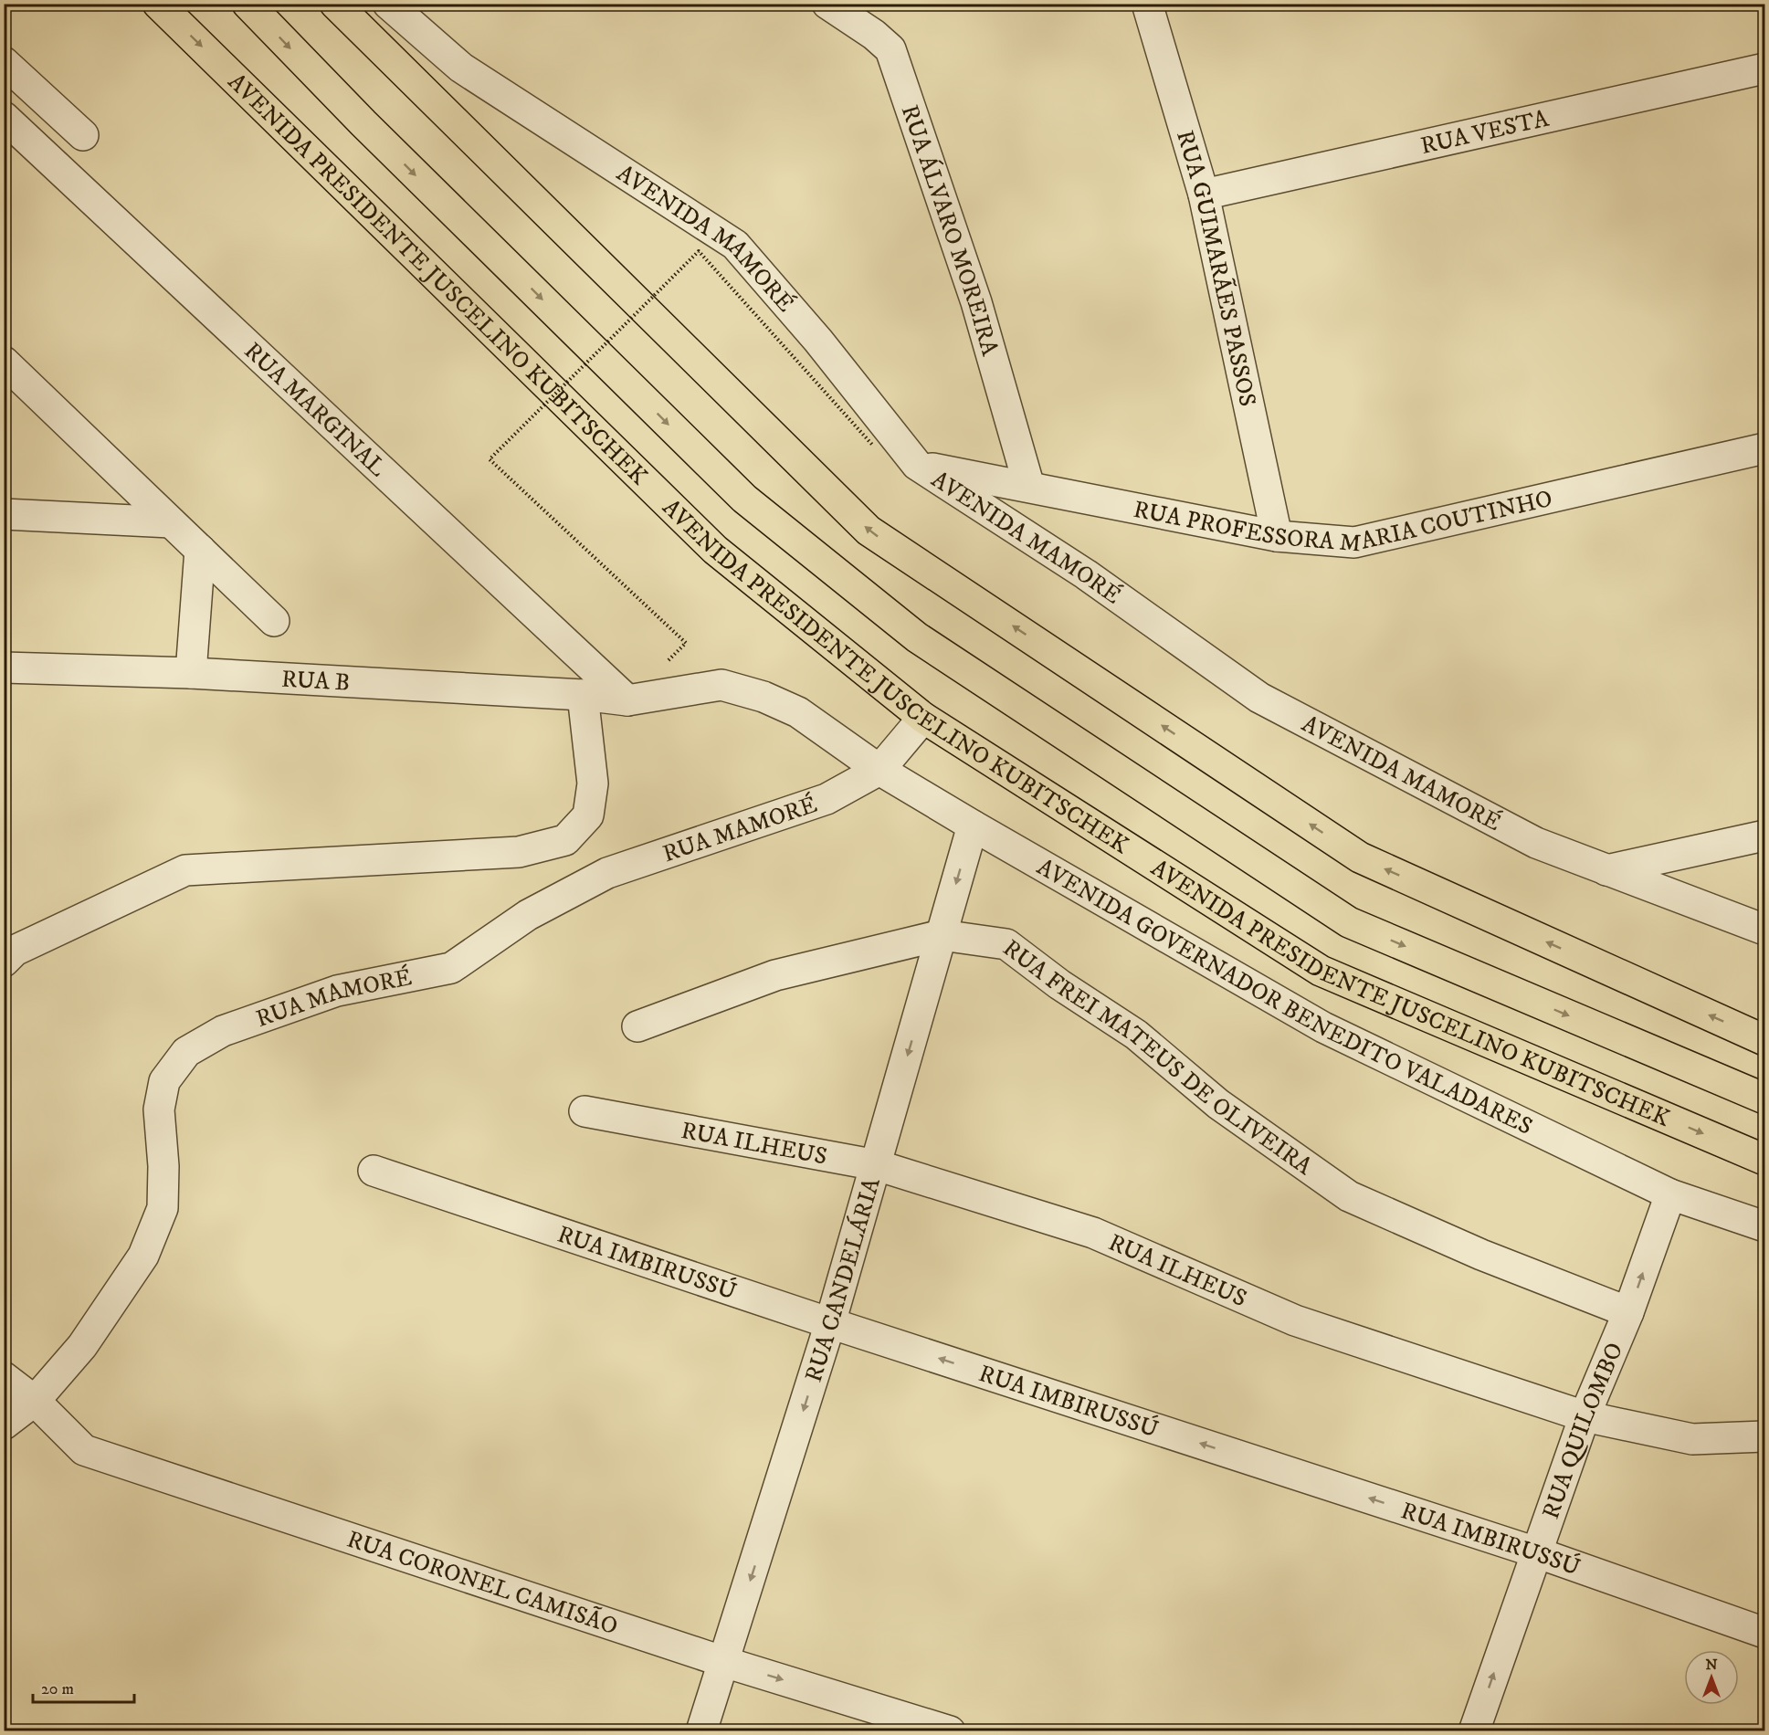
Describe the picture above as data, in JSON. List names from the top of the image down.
{
  "streets": {
    "main road": ["AVENIDA PRESIDENTE JUSCELINO KUBITSCHEK"],
    "street": [
      "RUA VESTA",
      "RUA ÁLVARO MOREIRA",
      "AVENIDA MAMORÉ",
      "RUA GUIMARÃES PASSOS",
      "RUA MARGINAL",
      "RUA PROFESSORA MARIA COUTINHO",
      "RUA B",
      "RUA MAMORÉ",
      "AVENIDA GOVERNADOR BENEDITO VALADARES",
      "RUA FREI MATEUS DE OLIVEIRA",
      "RUA ILHEUS",
      "RUA IMBIRUSSÚ",
      "RUA CANDELÁRIA",
      "RUA QUILOMBO",
      "RUA CORONEL CAMISÃO"
    ]
  },
  "crossings": [
    ["RUA VESTA", "RUA GUIMARÃES PASSOS"],
    ["RUA ÁLVARO MOREIRA", "RUA PROFESSORA MARIA COUTINHO"],
    ["AVENIDA MAMORÉ", "RUA PROFESSORA MARIA COUTINHO"],
    ["RUA GUIMARÃES PASSOS", "RUA PROFESSORA MARIA COUTINHO"],
    ["RUA MARGINAL", "RUA B"],
    ["RUA B", "RUA MAMORÉ"],
    ["RUA B", "AVENIDA GOVERNADOR BENEDITO VALADARES"],
    ["RUA MAMORÉ", "AVENIDA GOVERNADOR BENEDITO VALADARES"],
    ["RUA MAMORÉ", "RUA CORONEL CAMISÃO"],
    ["AVENIDA GOVERNADOR BENEDITO VALADARES", "RUA CANDELÁRIA"],
    ["AVENIDA GOVERNADOR BENEDITO VALADARES", "RUA QUILOMBO"],
    ["RUA FREI MATEUS DE OLIVEIRA", "RUA CANDELÁRIA"],
    ["RUA FREI MATEUS DE OLIVEIRA", "RUA QUILOMBO"],
    ["RUA ILHEUS", "RUA CANDELÁRIA"],
    ["RUA ILHEUS", "RUA QUILOMBO"],
    ["RUA IMBIRUSSÚ", "RUA CANDELÁRIA"],
    ["RUA IMBIRUSSÚ", "RUA QUILOMBO"],
    ["RUA CANDELÁRIA", "RUA CORONEL CAMISÃO"]
  ],
  "one_way": ["RUA IMBIRUSSÚ", "RUA CANDELÁRIA", "RUA QUILOMBO"],
  "scale_bar": "20 m",
  "north": "top"
}
